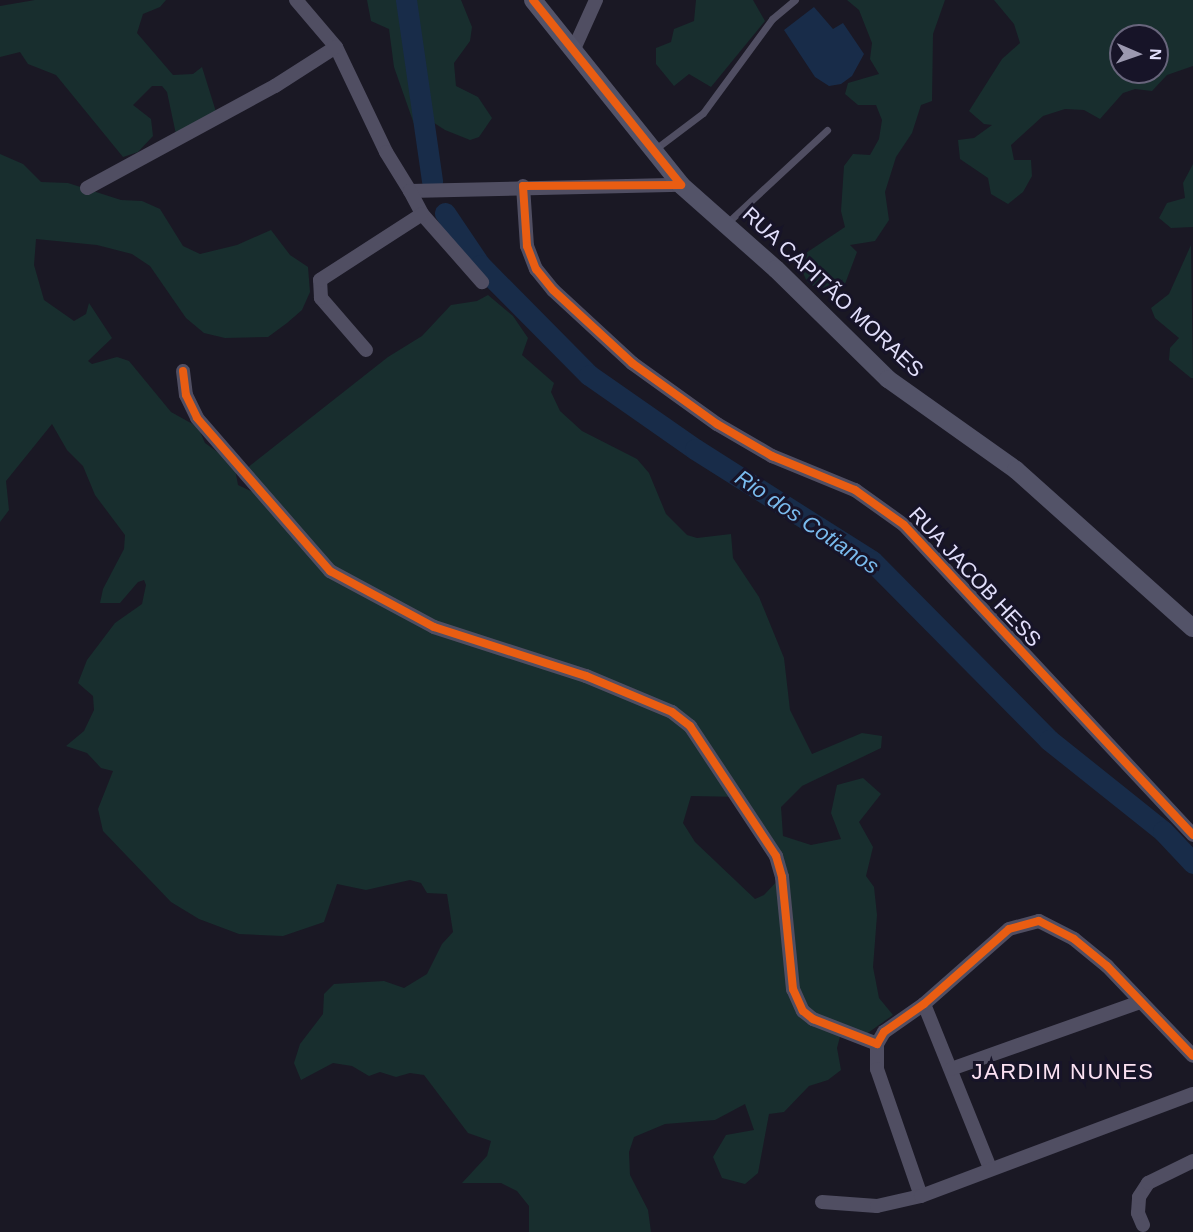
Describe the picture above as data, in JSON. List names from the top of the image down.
{
  "streets": {
    "street": ["RUA CAPITÃO MORAES", "RUA JACOB HESS"]
  },
  "districts": ["JARDIM NUNES"],
  "water": ["Rio dos Cotianos"],
  "north": "right"
}
